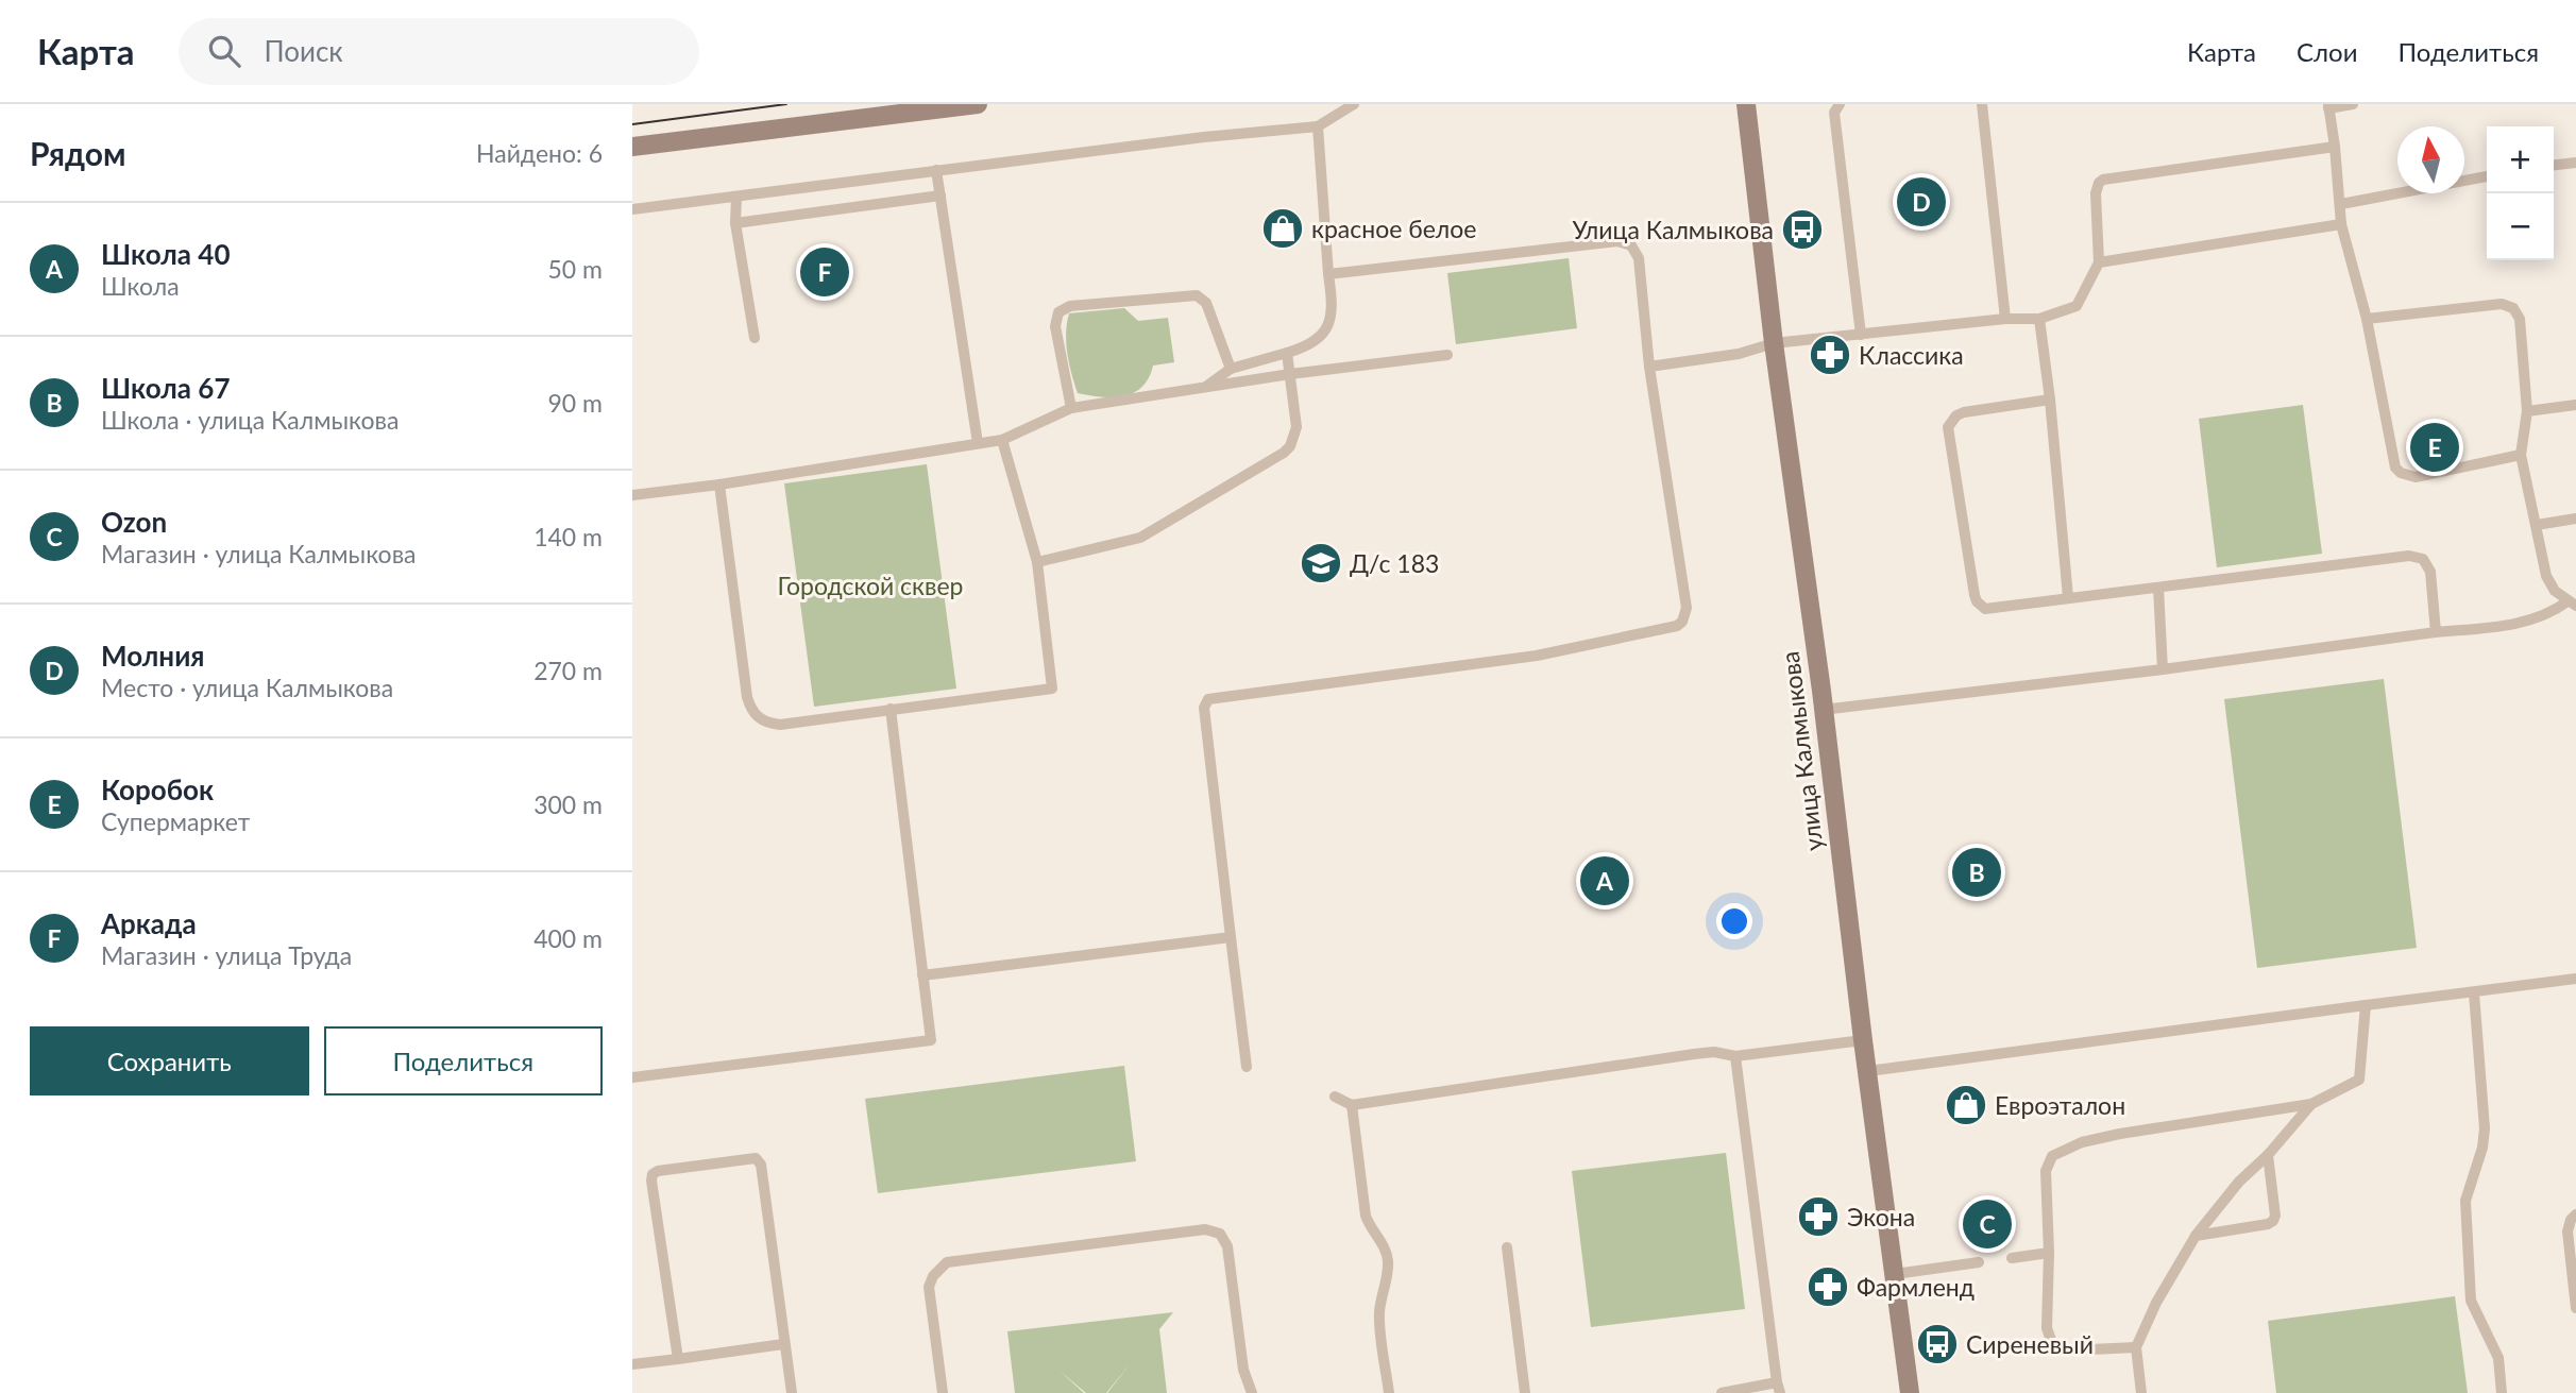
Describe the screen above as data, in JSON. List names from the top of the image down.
{
  "streets": {
    "main road": ["улица Калмыкова"]
  },
  "parks": ["Городской сквер"],
  "places": {
    "shop": ["красное белое", "Евроэталон"],
    "bus stop": ["Улица Калмыкова", "Сиреневый"],
    "pharmacy": ["Классика", "Экона", "Фармленд"],
    "school or university": ["Д/с 183"]
  },
  "north": "top",
  "page": {
    "header": "Карта",
    "search": "Поиск",
    "nav": ["Карта", "Слои", "Поделиться"],
    "heading": ["Рядом", "Найдено: 6"],
    "map_buttons": ["+", "−"],
    "pins": [
      "D",
      "F",
      "E",
      "B",
      "A",
      "C"
    ],
    "list": [
      {
        "mark": "A",
        "name": "Школа 40",
        "note": "Школа",
        "value": "50 m"
      },
      {
        "mark": "B",
        "name": "Школа 67",
        "note": "Школа · улица Калмыкова",
        "value": "90 m"
      },
      {
        "mark": "C",
        "name": "Ozon",
        "note": "Магазин · улица Калмыкова",
        "value": "140 m"
      },
      {
        "mark": "D",
        "name": "Молния",
        "note": "Место · улица Калмыкова",
        "value": "270 m"
      },
      {
        "mark": "E",
        "name": "Коробок",
        "note": "Супермаркет",
        "value": "300 m"
      },
      {
        "mark": "F",
        "name": "Аркада",
        "note": "Магазин · улица Труда",
        "value": "400 m"
      }
    ],
    "buttons": ["Сохранить", "Поделиться"]
  }
}
